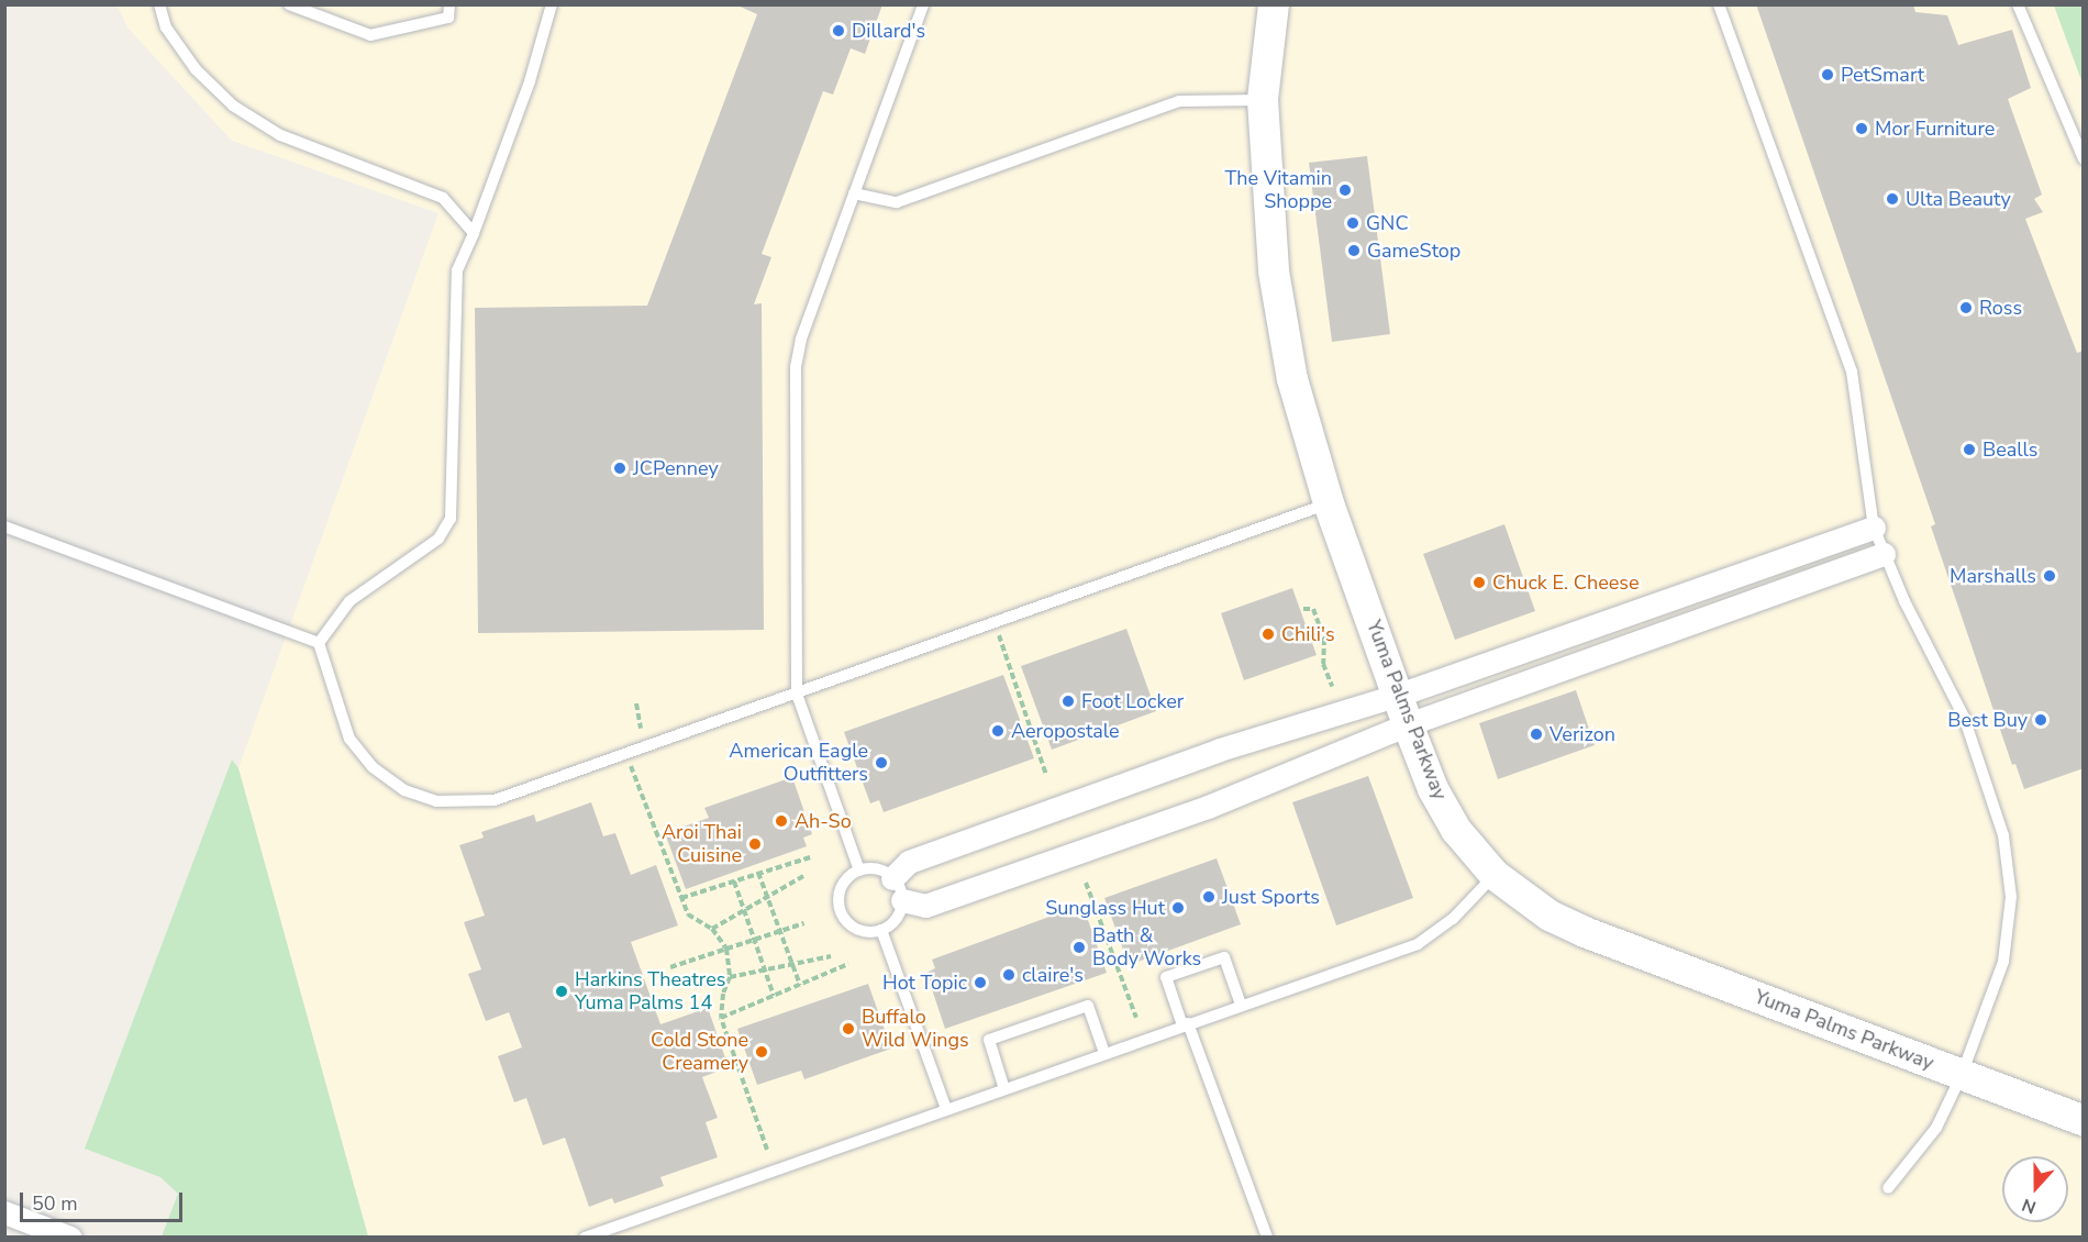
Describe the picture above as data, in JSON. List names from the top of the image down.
{
  "streets": {
    "street": ["Yuma Palms Parkway"]
  },
  "places": [
    "Dillard's",
    "PetSmart",
    "Mor Furniture",
    "The Vitamin Shoppe",
    "Ulta Beauty",
    "GNC",
    "GameStop",
    "Ross",
    "Bealls",
    "JCPenney",
    "Marshalls",
    "Chuck E. Cheese",
    "Chili's",
    "Foot Locker",
    "Best Buy",
    "Aeropostale",
    "Verizon",
    "American Eagle Outfitters",
    "Ah-So",
    "Aroi Thai Cuisine",
    "Just Sports",
    "Sunglass Hut",
    "Bath & Body Works",
    "claire's",
    "Hot Topic",
    "Harkins Theatres Yuma Palms 14",
    "Buffalo Wild Wings",
    "Cold Stone Creamery"
  ],
  "scale_bar": "50 m",
  "north": "bottom"
}
